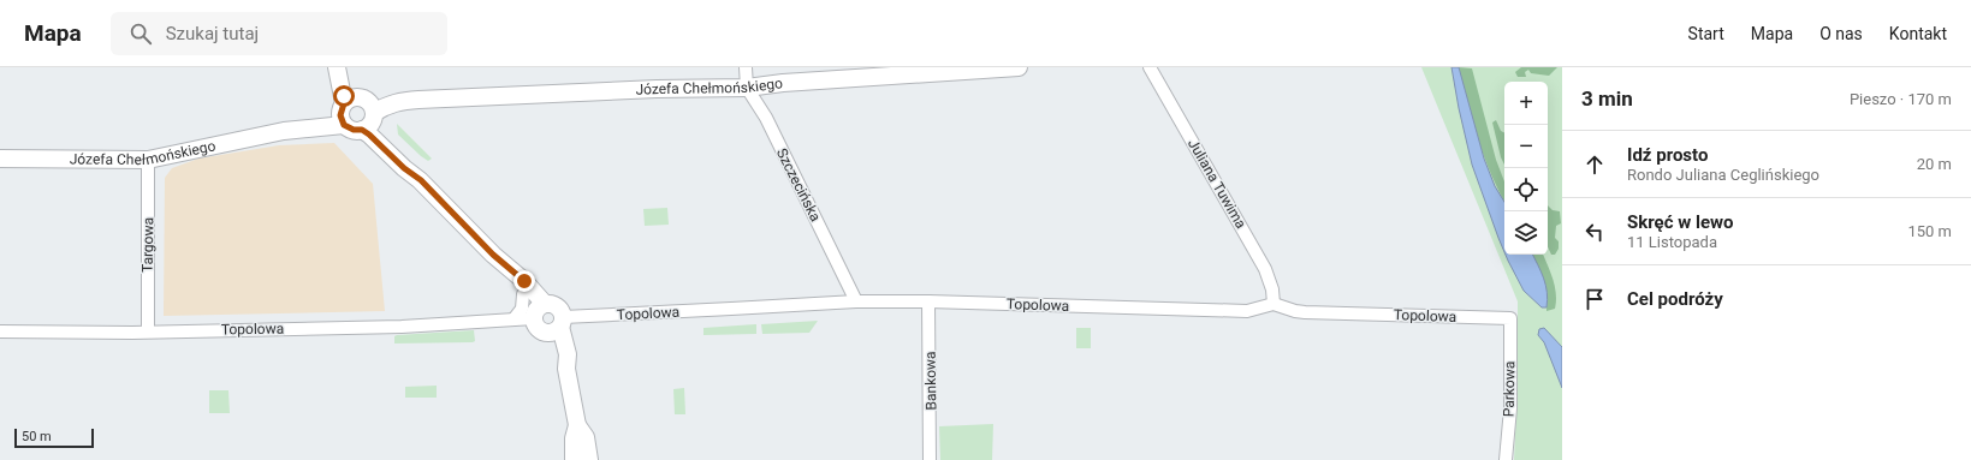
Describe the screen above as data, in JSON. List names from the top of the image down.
{
  "streets": {
    "street": [
      "Józefa Chełmońskiego",
      "Juliana Tuwima",
      "Szczecińska",
      "Targowa",
      "Topolowa",
      "Bankowa",
      "Parkowa"
    ]
  },
  "crossings": [
    ["Józefa Chełmońskiego", "Szczecińska"],
    ["Józefa Chełmońskiego", "Targowa"],
    ["Juliana Tuwima", "Topolowa"],
    ["Szczecińska", "Topolowa"],
    ["Targowa", "Topolowa"],
    ["Topolowa", "Bankowa"],
    ["Topolowa", "Parkowa"]
  ],
  "scale_bar": "50 m",
  "page": {
    "header": "Mapa",
    "search": "Szukaj tutaj",
    "nav": [
      "Start",
      "Mapa",
      "O nas",
      "Kontakt"
    ],
    "heading": ["3 min", "Pieszo · 170 m"],
    "map_buttons": ["+", "−"],
    "list": [
      ["Idź prosto", "Rondo Juliana Ceglińskiego", "20 m"],
      ["Skręć w lewo", "11 Listopada", "150 m"],
      "Cel podróży"
    ],
    "scale": "50 m"
  }
}
